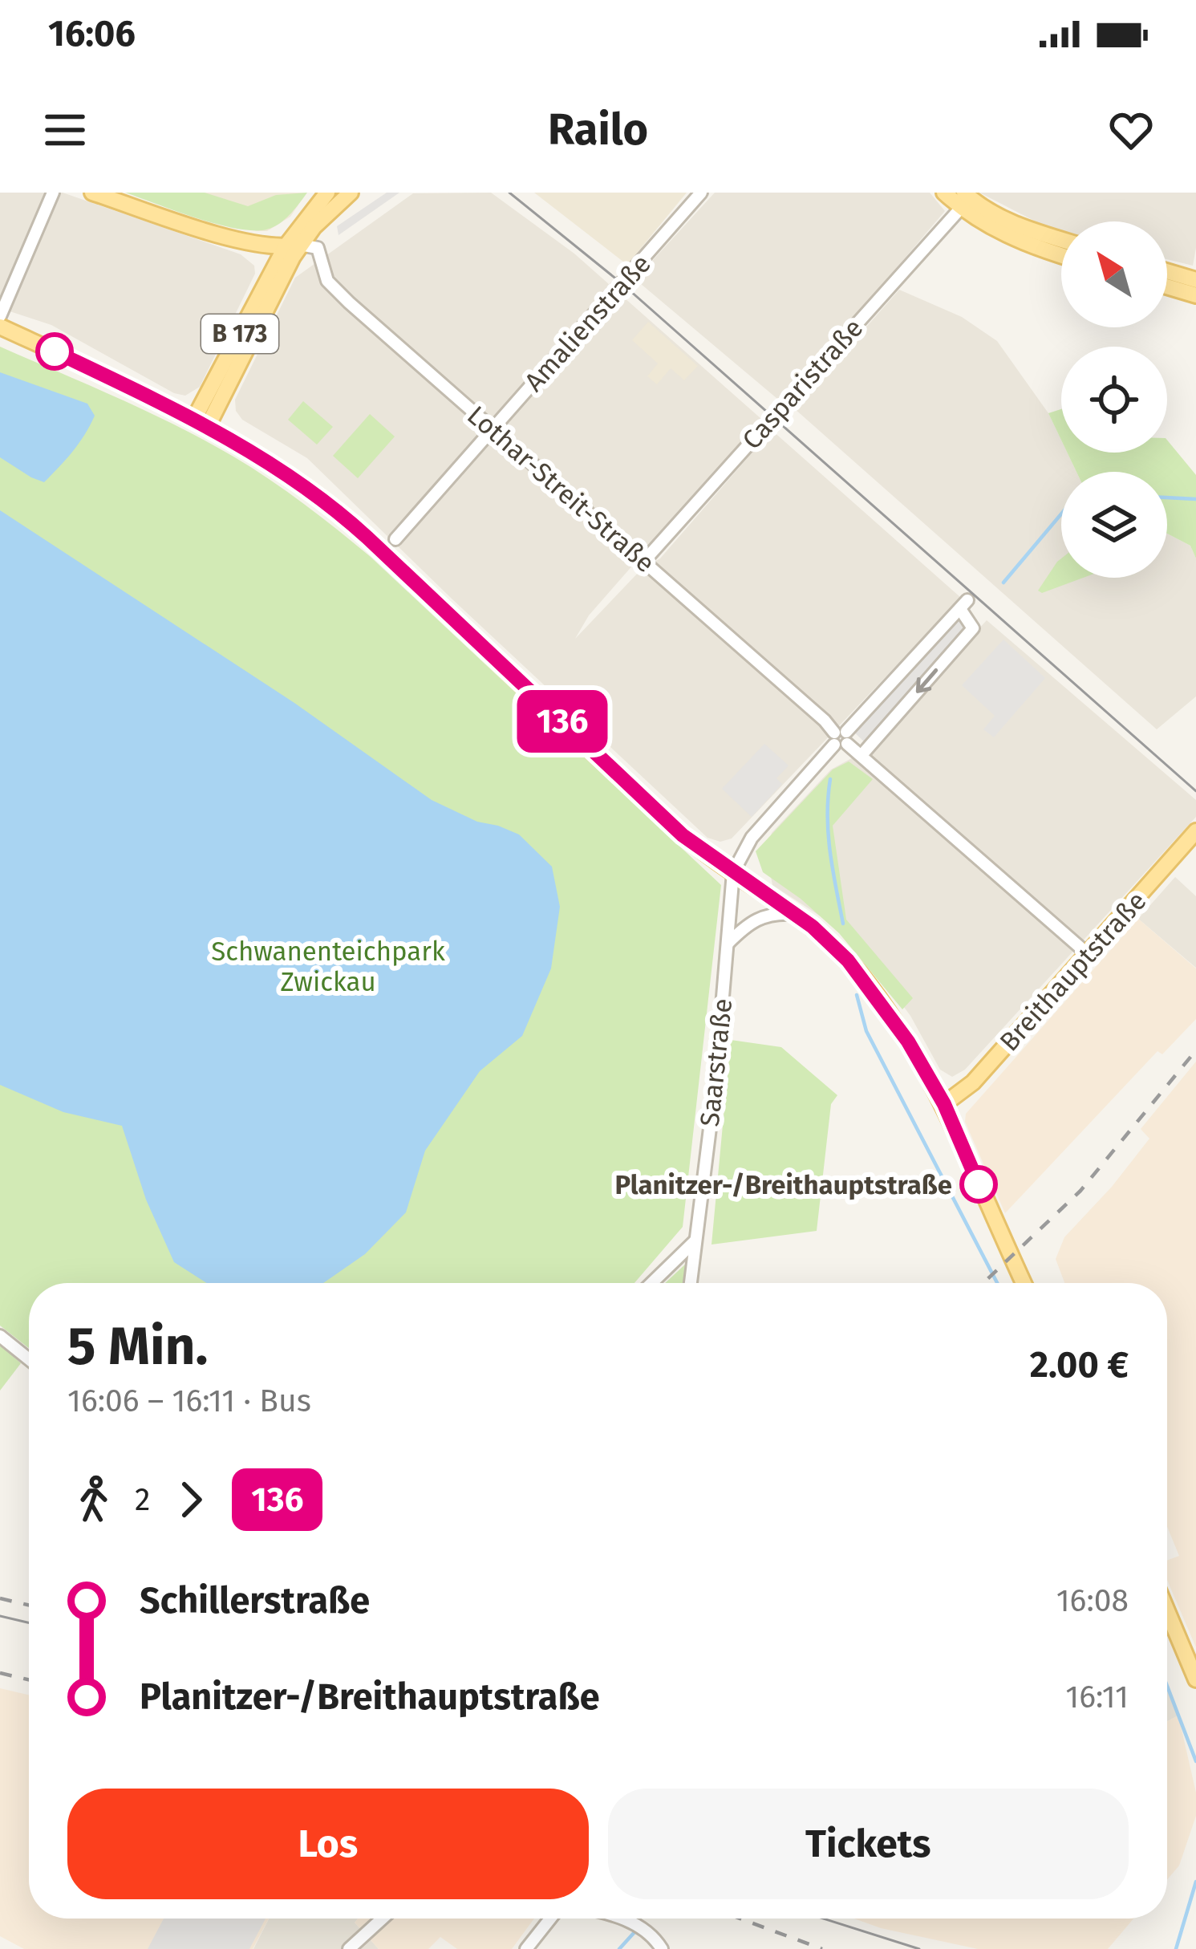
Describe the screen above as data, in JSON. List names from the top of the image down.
{
  "streets": {
    "main road": ["B 173", "Breithauptstraße"],
    "street": [
      "Amalienstraße",
      "Casparistraße",
      "Lothar-Streit-Straße",
      "Saarstraße"
    ]
  },
  "crossings": [
    ["Amalienstraße", "Lothar-Streit-Straße"],
    ["B 173", "Lothar-Streit-Straße"],
    ["Casparistraße", "Lothar-Streit-Straße"],
    ["Lothar-Streit-Straße", "Breithauptstraße"],
    ["Lothar-Streit-Straße", "Saarstraße"]
  ],
  "parks": ["Schwanenteichpark Zwickau"],
  "places": ["Planitzer-/Breithauptstraße"],
  "lines": ["bus line 136"],
  "north": "top left",
  "page": {
    "status": "16:06",
    "header": "Railo",
    "on_map": "136",
    "heading": ["5 Min.", "16:06 – 16:11 · Bus", "2.00 €"],
    "legs": ["2", "136"],
    "list": [
      {
        "name": "Schillerstraße",
        "value": "16:08"
      },
      {
        "name": "Planitzer-/Breithauptstraße",
        "value": "16:11"
      }
    ],
    "buttons": ["Los", "Tickets"]
  }
}
